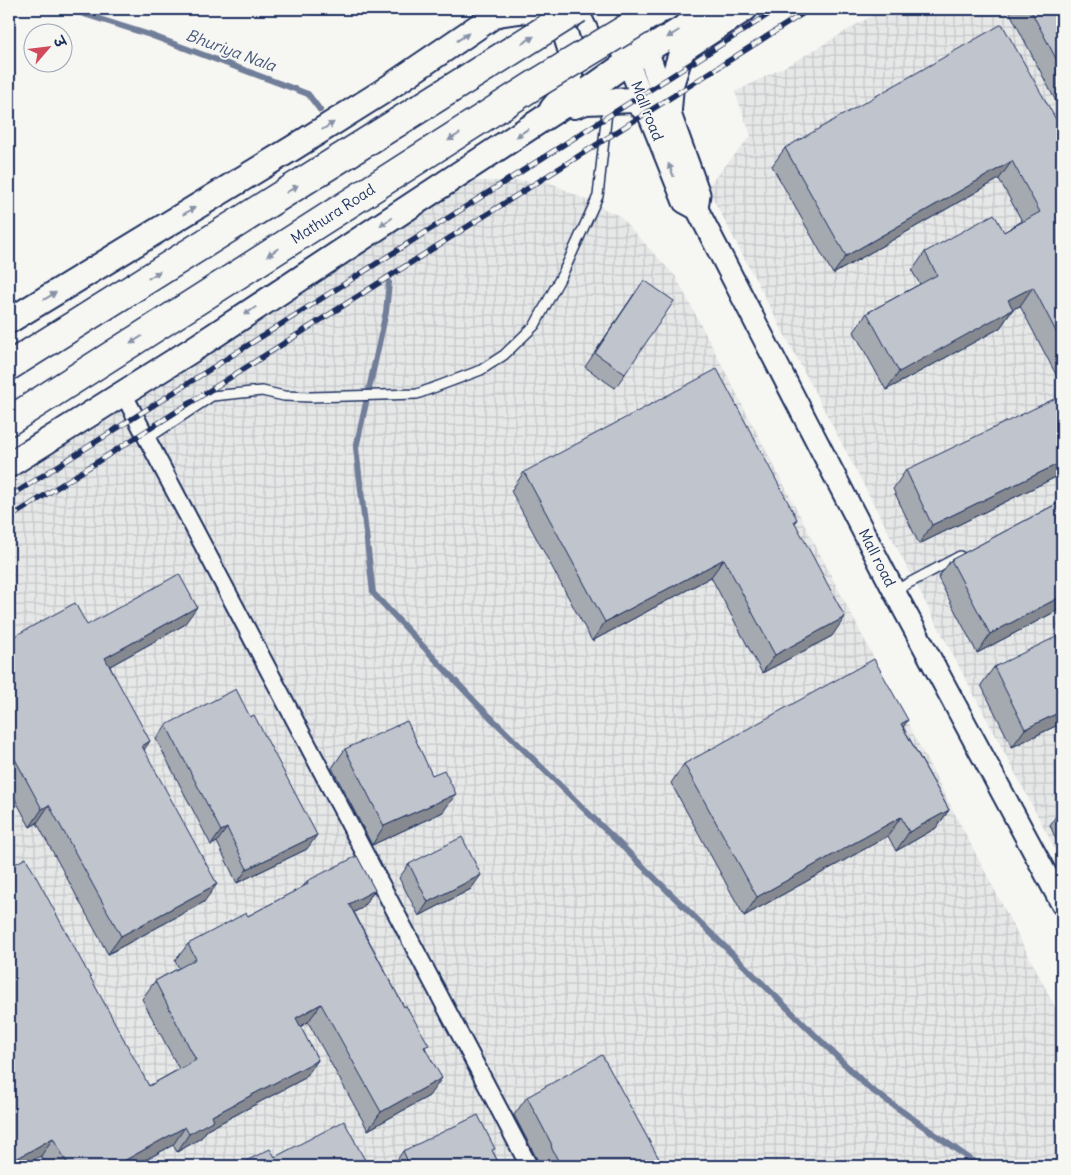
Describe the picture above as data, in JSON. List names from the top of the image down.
{
  "streets": {
    "highway": ["Mathura Road"],
    "street": ["Mall road"]
  },
  "water": ["Bhuriya Nala"],
  "north": "top right"
}
